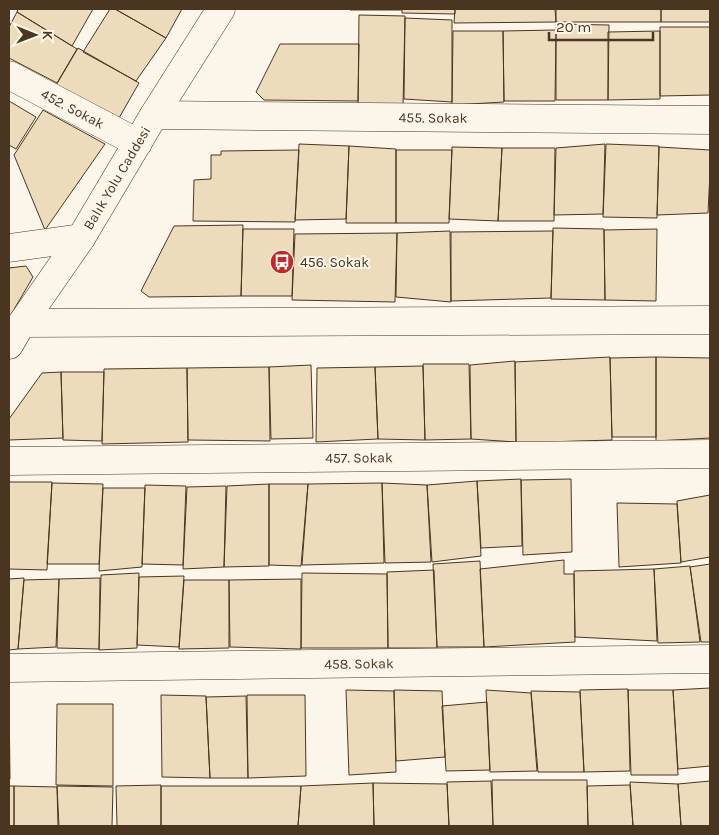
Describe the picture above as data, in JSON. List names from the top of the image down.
{
  "streets": {
    "street": [
      "452. Sokak",
      "455. Sokak",
      "Balık Yolu Caddesi",
      "457. Sokak",
      "458. Sokak"
    ]
  },
  "crossings": [
    ["452. Sokak", "Balık Yolu Caddesi"],
    ["455. Sokak", "Balık Yolu Caddesi"]
  ],
  "places": {
    "bus stop": ["456. Sokak"]
  },
  "scale_bar": "20 m",
  "north": "right"
}
